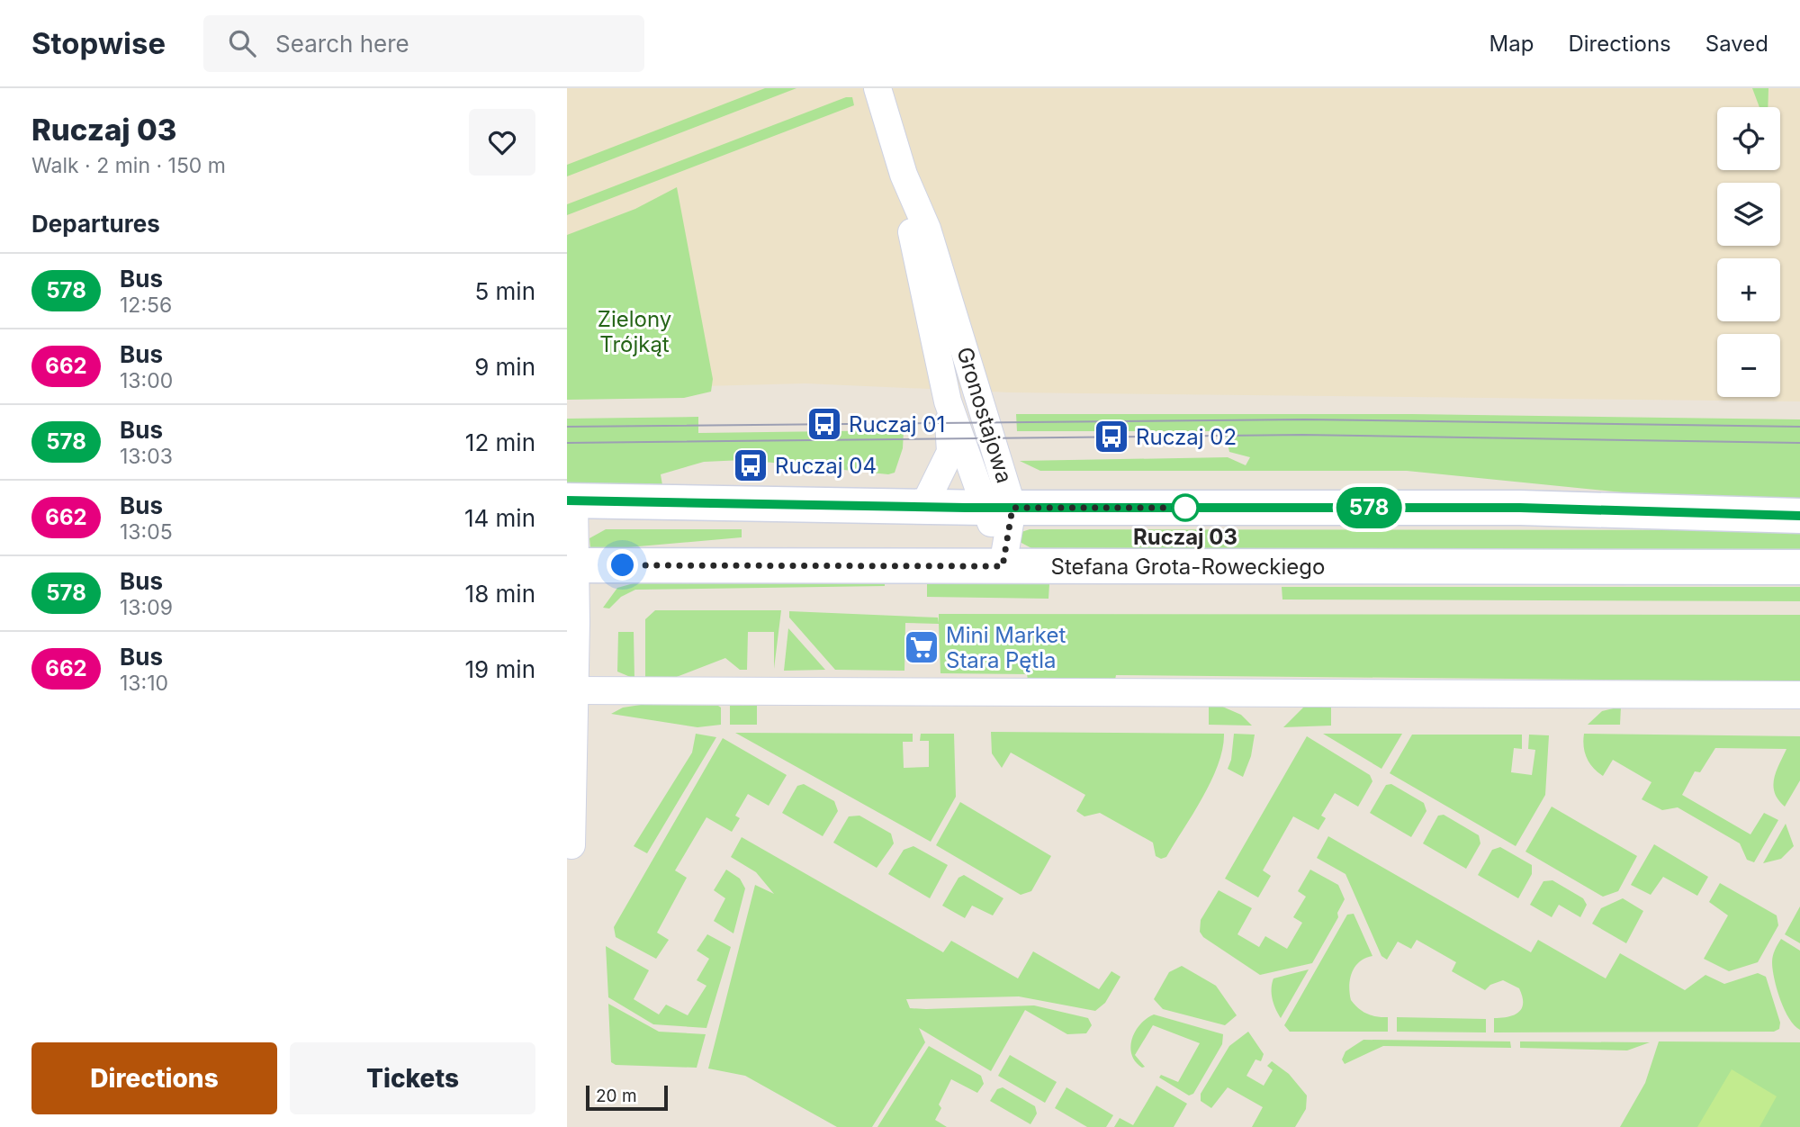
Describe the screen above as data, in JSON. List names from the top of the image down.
{
  "streets": {
    "main road": ["Stefana Grota-Roweckiego"],
    "street": ["Gronostajowa"]
  },
  "crossings": [
    ["Gronostajowa", "Stefana Grota-Roweckiego"]
  ],
  "parks": ["Zielony Trójkąt"],
  "places": {
    "bus stop": ["Ruczaj 01", "Ruczaj 02", "Ruczaj 04"],
    "other": ["Ruczaj 03"],
    "supermarket": ["Mini Market Stara Pętla"]
  },
  "lines": ["bus line 578"],
  "scale_bar": "20 m",
  "page": {
    "header": "Stopwise",
    "search": "Search here",
    "nav": ["Map", "Directions", "Saved"],
    "heading": [
      ["Ruczaj 03", "Walk · 2 min · 150 m"],
      "Departures"
    ],
    "on_map": "578",
    "map_buttons": ["+", "−"],
    "list": [
      {
        "mark": "578",
        "name": "Bus",
        "note": "12:56",
        "value": "5 min"
      },
      {
        "mark": "662",
        "name": "Bus",
        "note": "13:00",
        "value": "9 min"
      },
      {
        "mark": "578",
        "name": "Bus",
        "note": "13:03",
        "value": "12 min"
      },
      {
        "mark": "662",
        "name": "Bus",
        "note": "13:05",
        "value": "14 min"
      },
      {
        "mark": "578",
        "name": "Bus",
        "note": "13:09",
        "value": "18 min"
      },
      {
        "mark": "662",
        "name": "Bus",
        "note": "13:10",
        "value": "19 min"
      }
    ],
    "buttons": ["Directions", "Tickets"],
    "scale": "20 m"
  }
}
